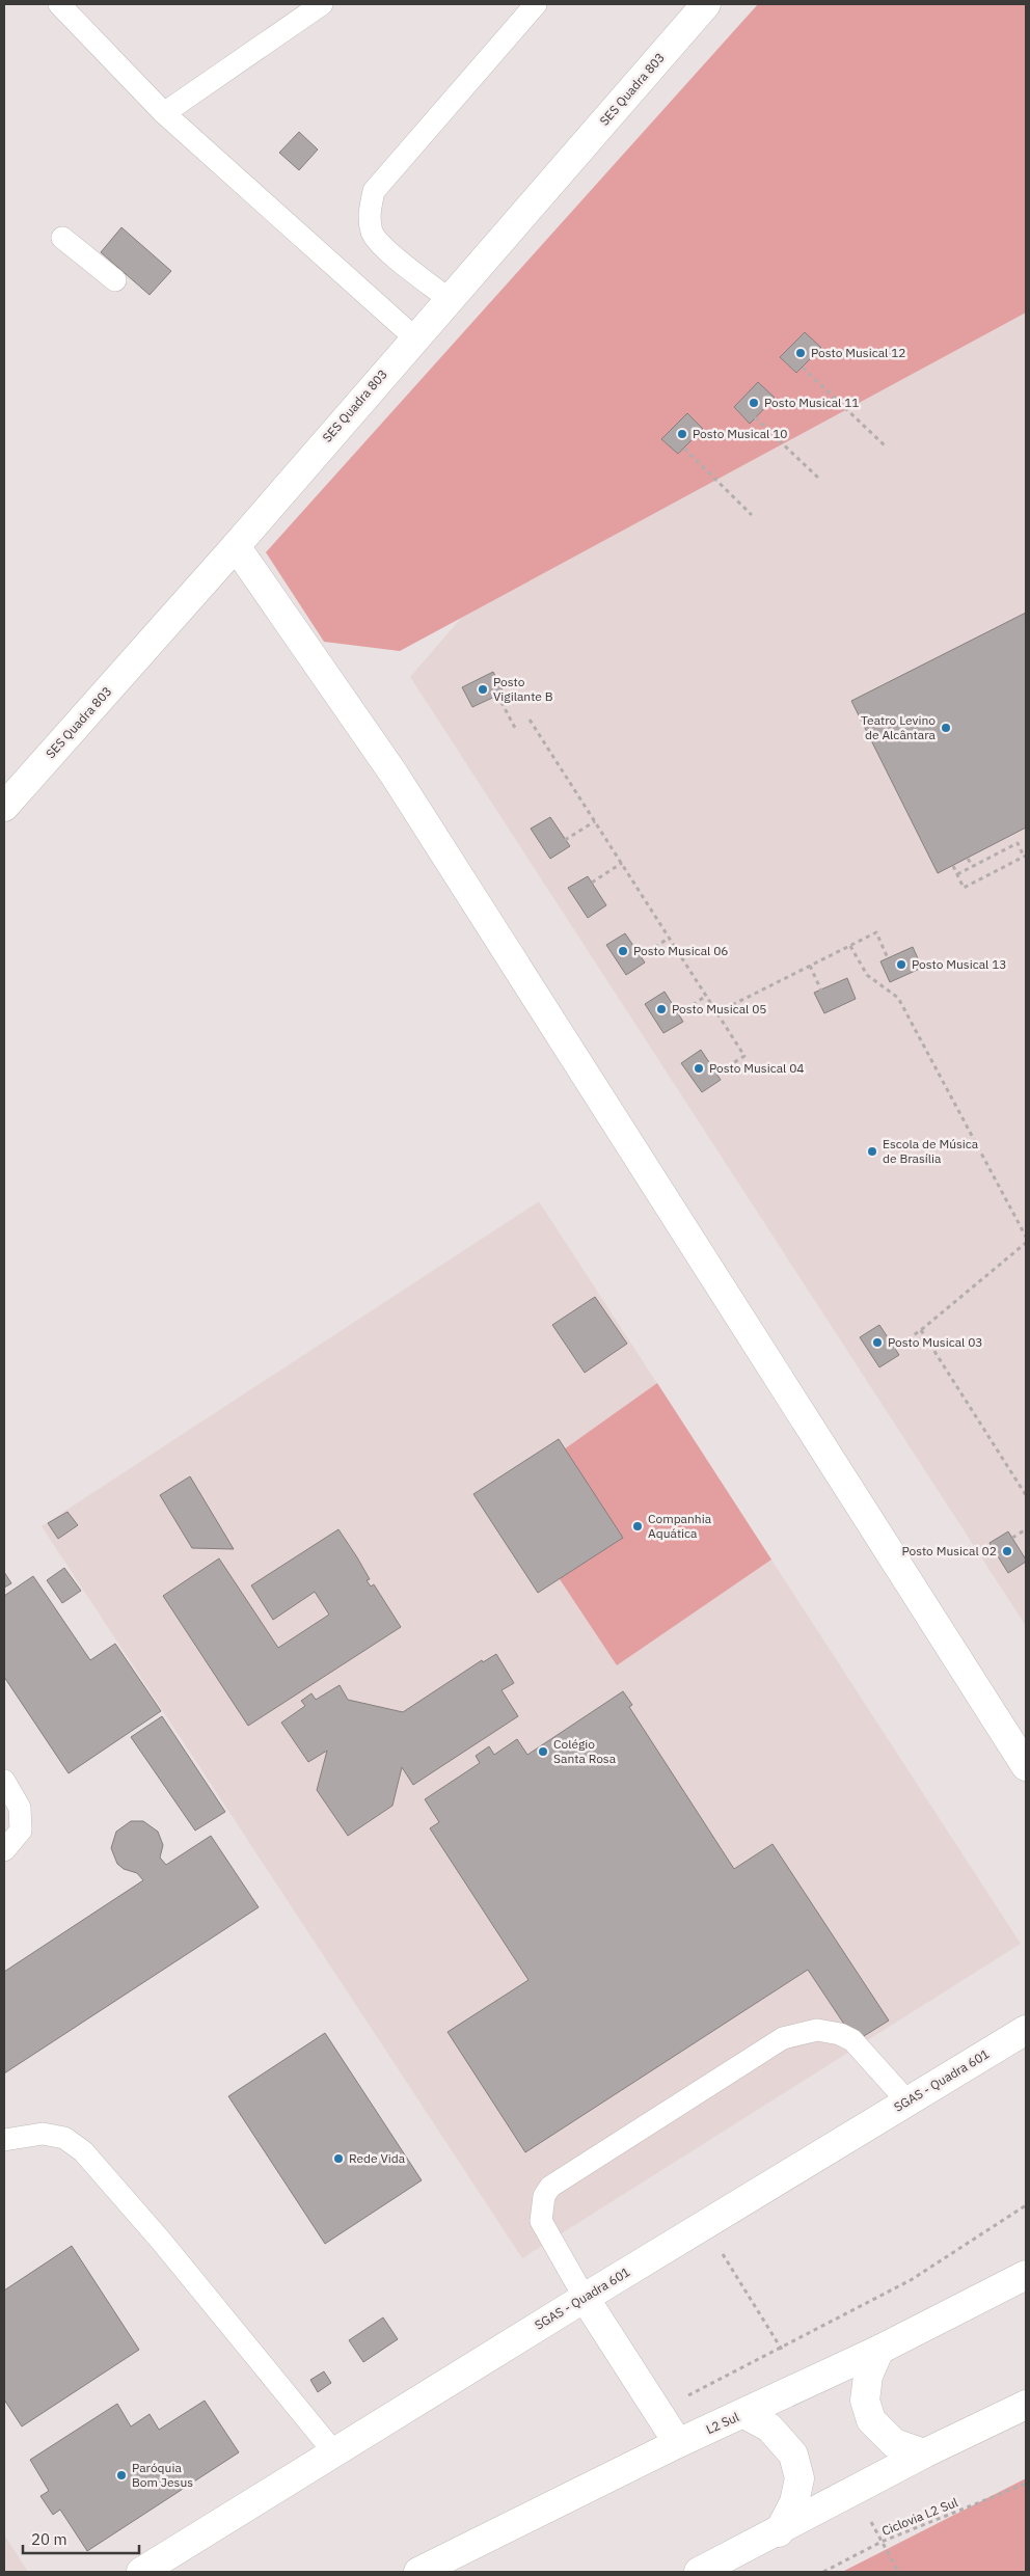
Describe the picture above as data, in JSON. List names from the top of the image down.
{
  "streets": {
    "street": ["SES Quadra 803", "SGAS - Quadra 601", "L2 Sul"],
    "path": ["Ciclovia L2 Sul"]
  },
  "places": [
    "Posto Musical 12",
    "Posto Musical 11",
    "Posto Musical 10",
    "Posto Vigilante B",
    "Teatro Levino de Alcântara",
    "Posto Musical 06",
    "Posto Musical 13",
    "Posto Musical 05",
    "Posto Musical 04",
    "Escola de Música de Brasília",
    "Posto Musical 03",
    "Companhia Aquática",
    "Posto Musical 02",
    "Colégio Santa Rosa",
    "Rede Vida",
    "Paróquia Bom Jesus"
  ],
  "scale_bar": "20 m"
}
